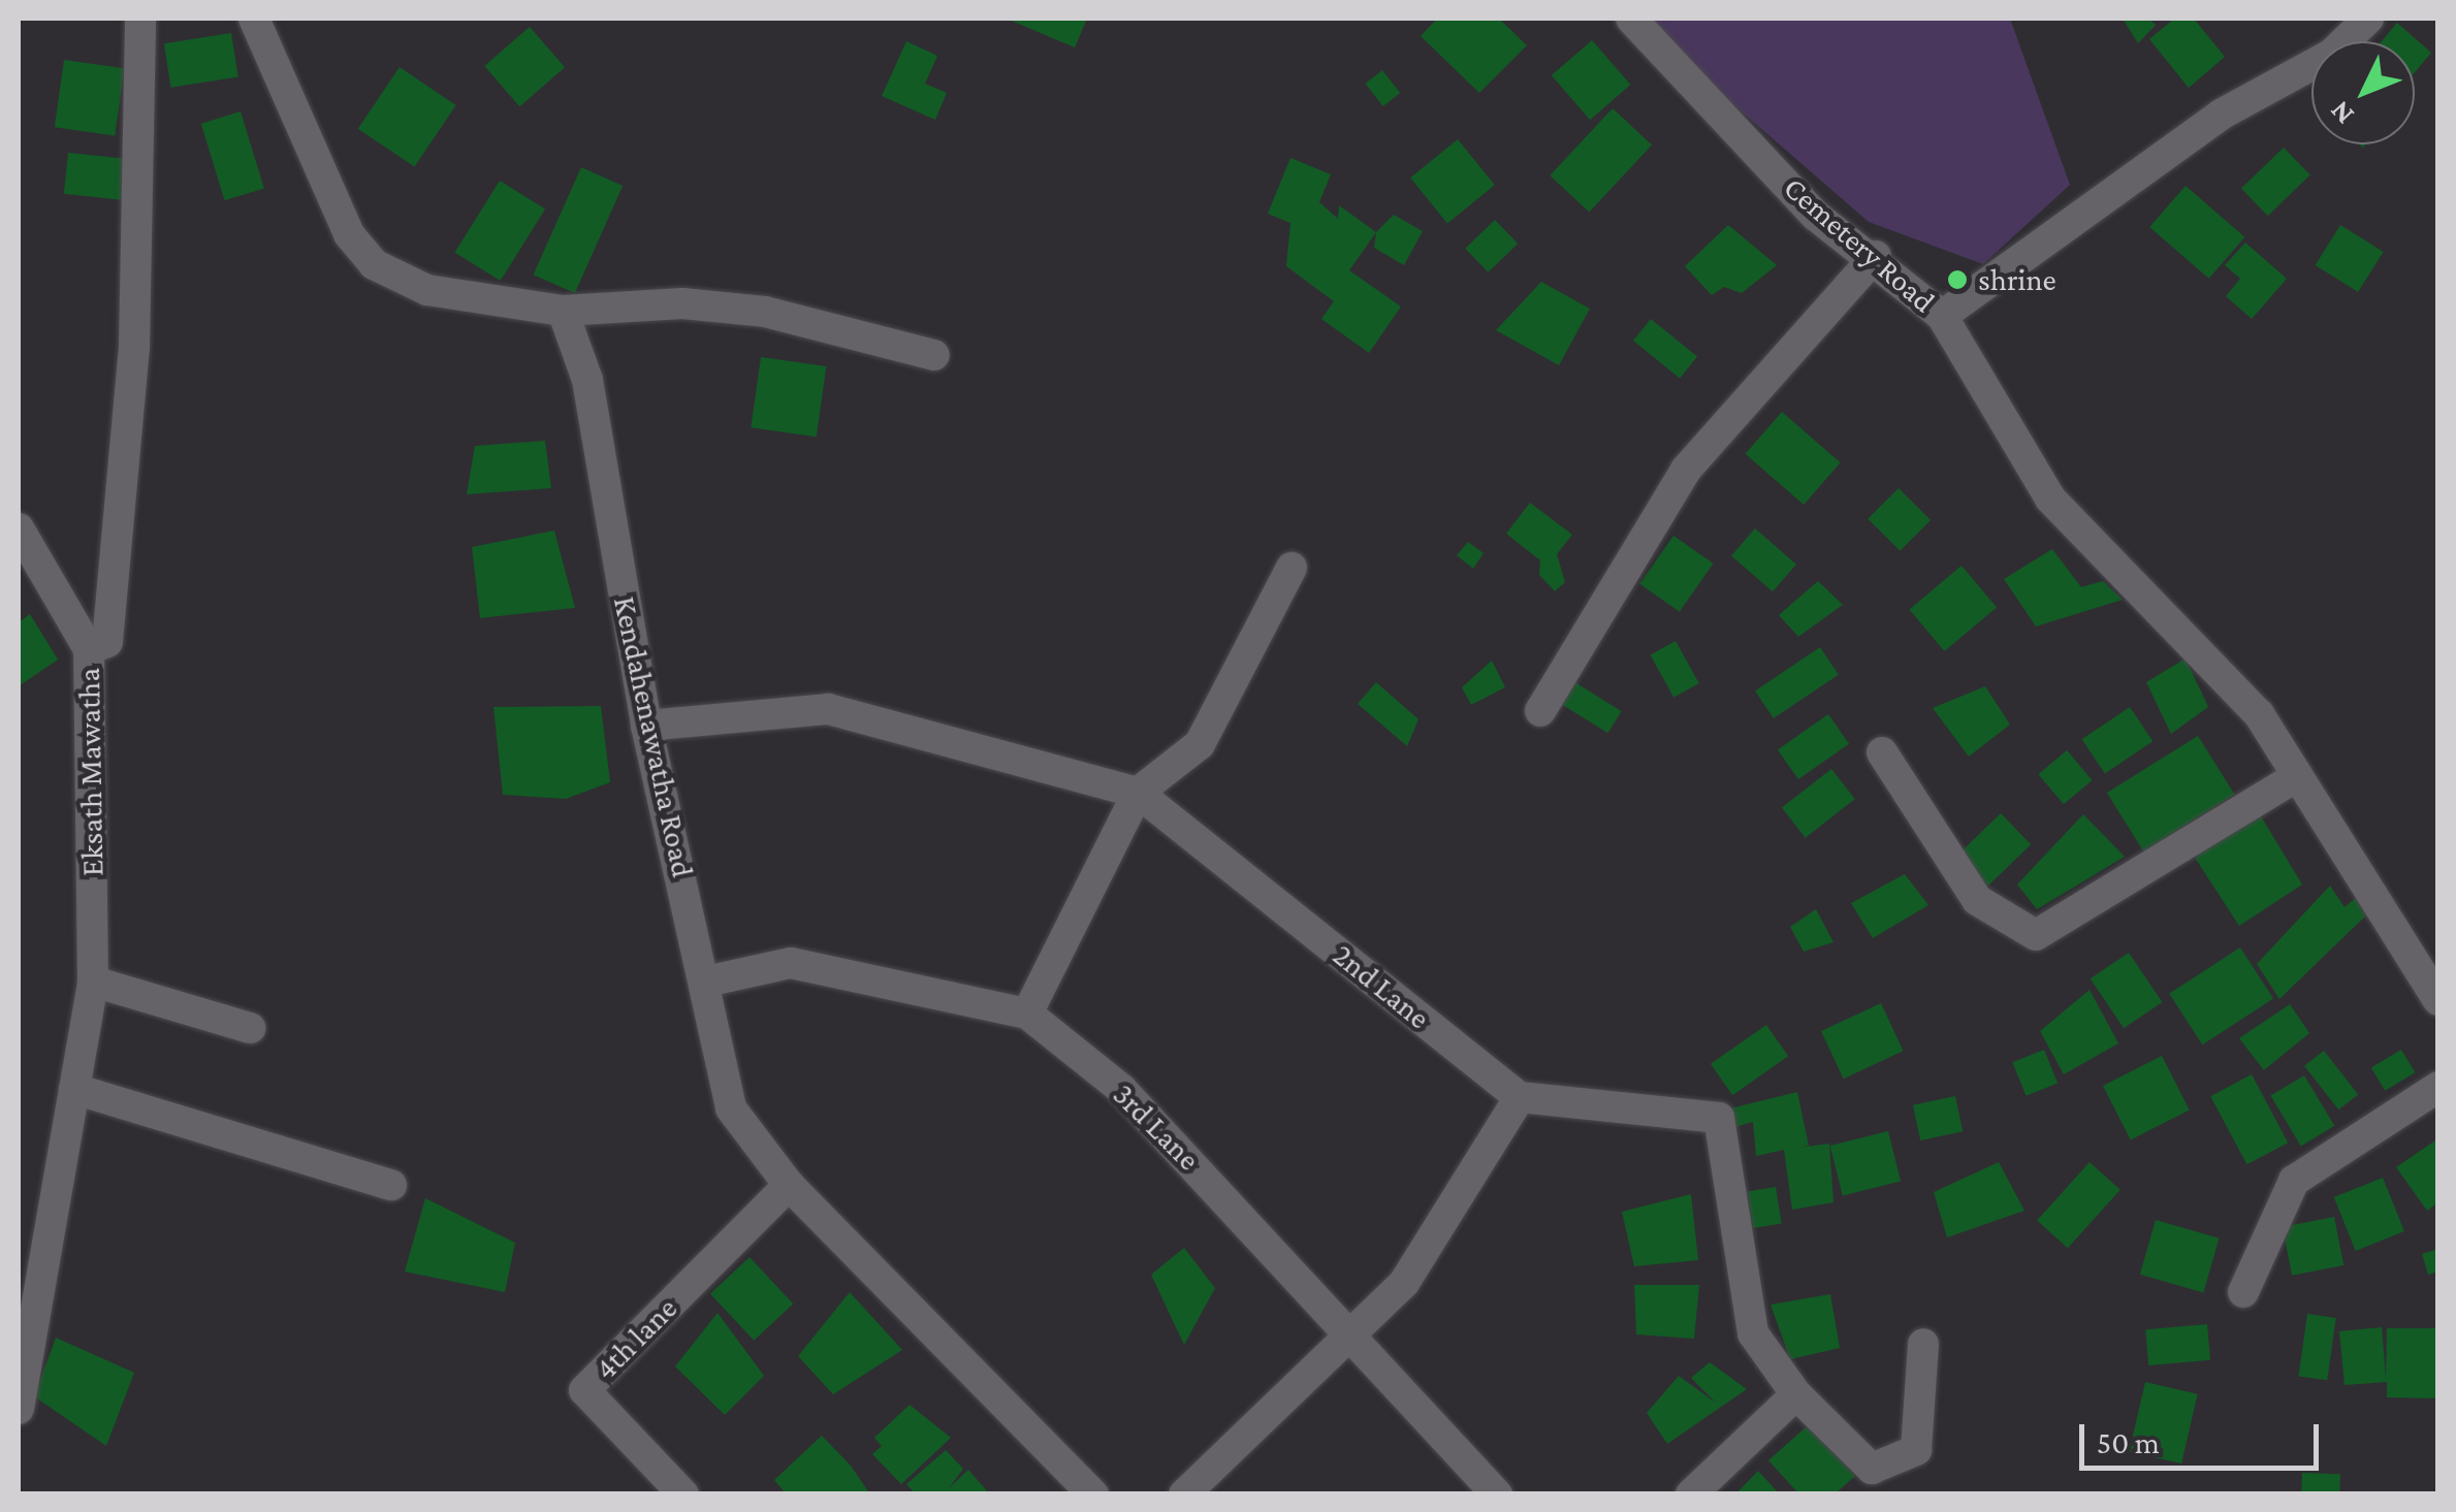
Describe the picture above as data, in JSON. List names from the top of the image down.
{
  "streets": {
    "street": [
      "Cemetery Road",
      "Kendahenawatha Road",
      "Eksath Mawatha",
      "2nd Lane",
      "3rd Lane",
      "4th lane"
    ]
  },
  "crossings": [
    ["Kendahenawatha Road", "2nd Lane"],
    ["Kendahenawatha Road", "3rd Lane"],
    ["Kendahenawatha Road", "4th lane"]
  ],
  "places": ["shrine"],
  "scale_bar": "50 m",
  "north": "bottom left"
}
